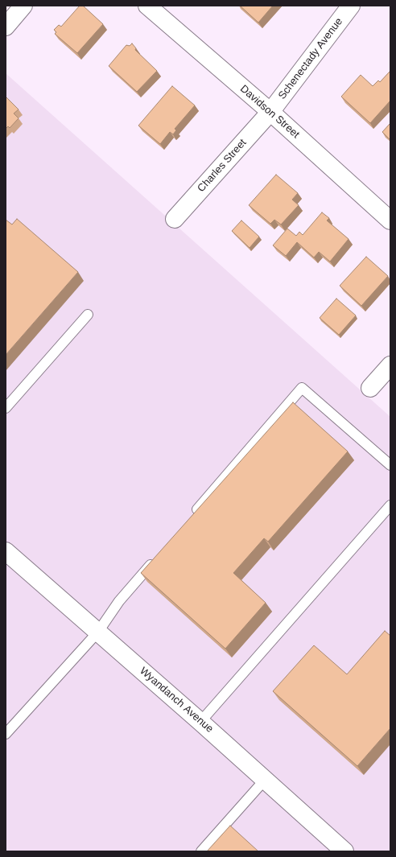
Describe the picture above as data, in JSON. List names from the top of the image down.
{
  "streets": {
    "street": [
      "Schenectady Avenue",
      "Davidson Street",
      "Charles Street",
      "Wyandanch Avenue"
    ]
  },
  "crossings": [
    ["Schenectady Avenue", "Davidson Street"],
    ["Schenectady Avenue", "Charles Street"],
    ["Davidson Street", "Charles Street"]
  ]
}
